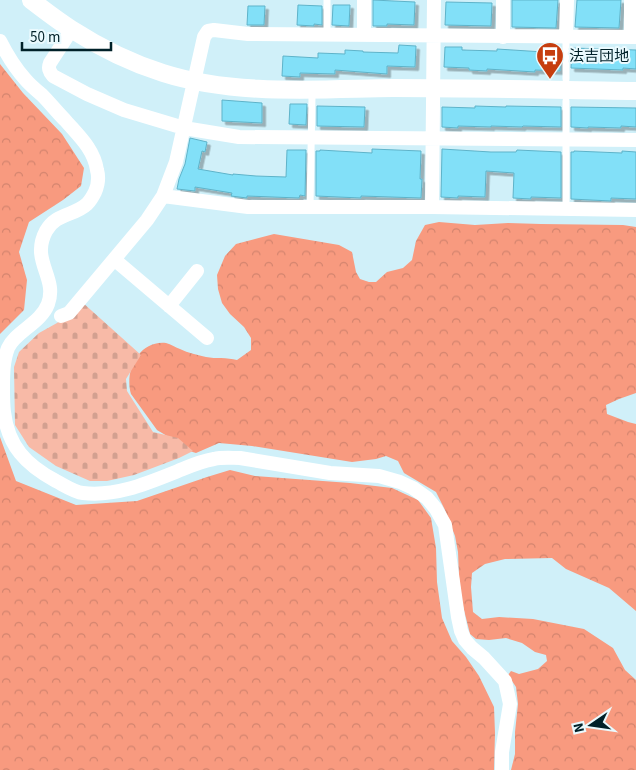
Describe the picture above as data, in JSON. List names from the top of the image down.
{
  "places": {
    "bus stop": ["法吉団地"]
  },
  "scale_bar": "50 m",
  "north": "left"
}
